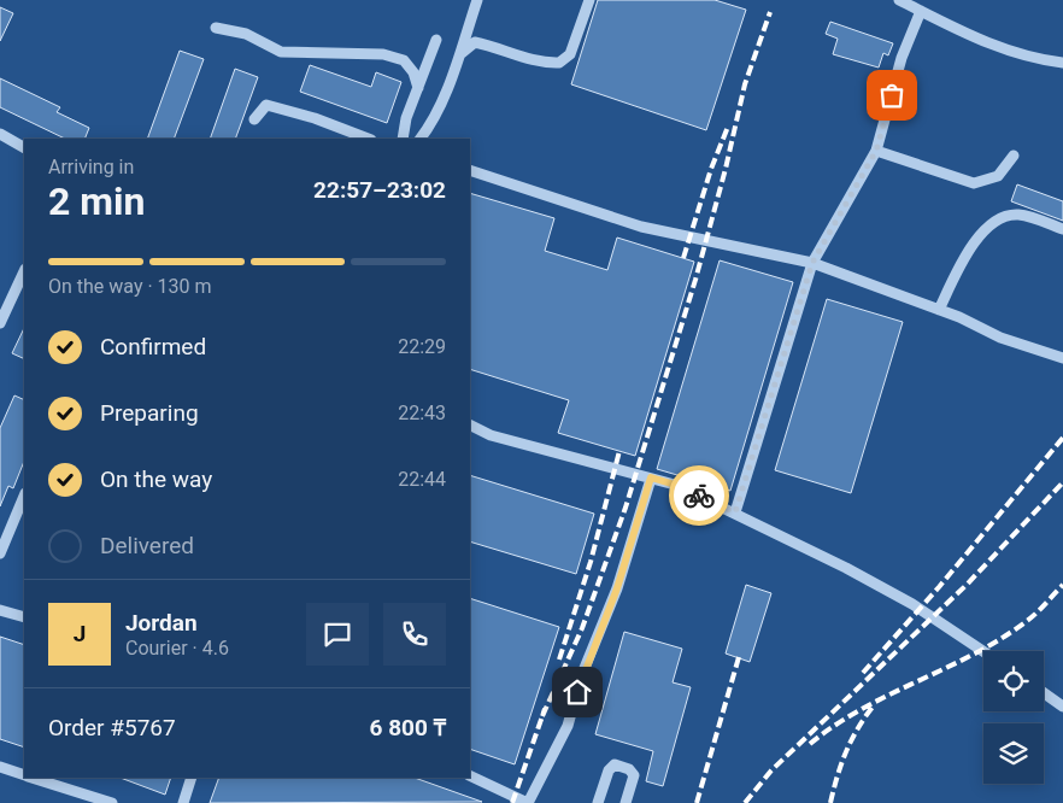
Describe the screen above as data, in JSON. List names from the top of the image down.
{
  "page": {
    "heading": ["2 min", "Arriving in", "22:57–23:02"],
    "panel": [
      "Jordan",
      "Courier · 4.6",
      "Order #5767",
      "6 800 ₸"
    ],
    "bar": "On the way · 130 m",
    "list": [
      ["Confirmed", "22:29"],
      ["Preparing", "22:43"],
      ["On the way", "22:44"],
      "Delivered"
    ],
    "round": "J"
  }
}
